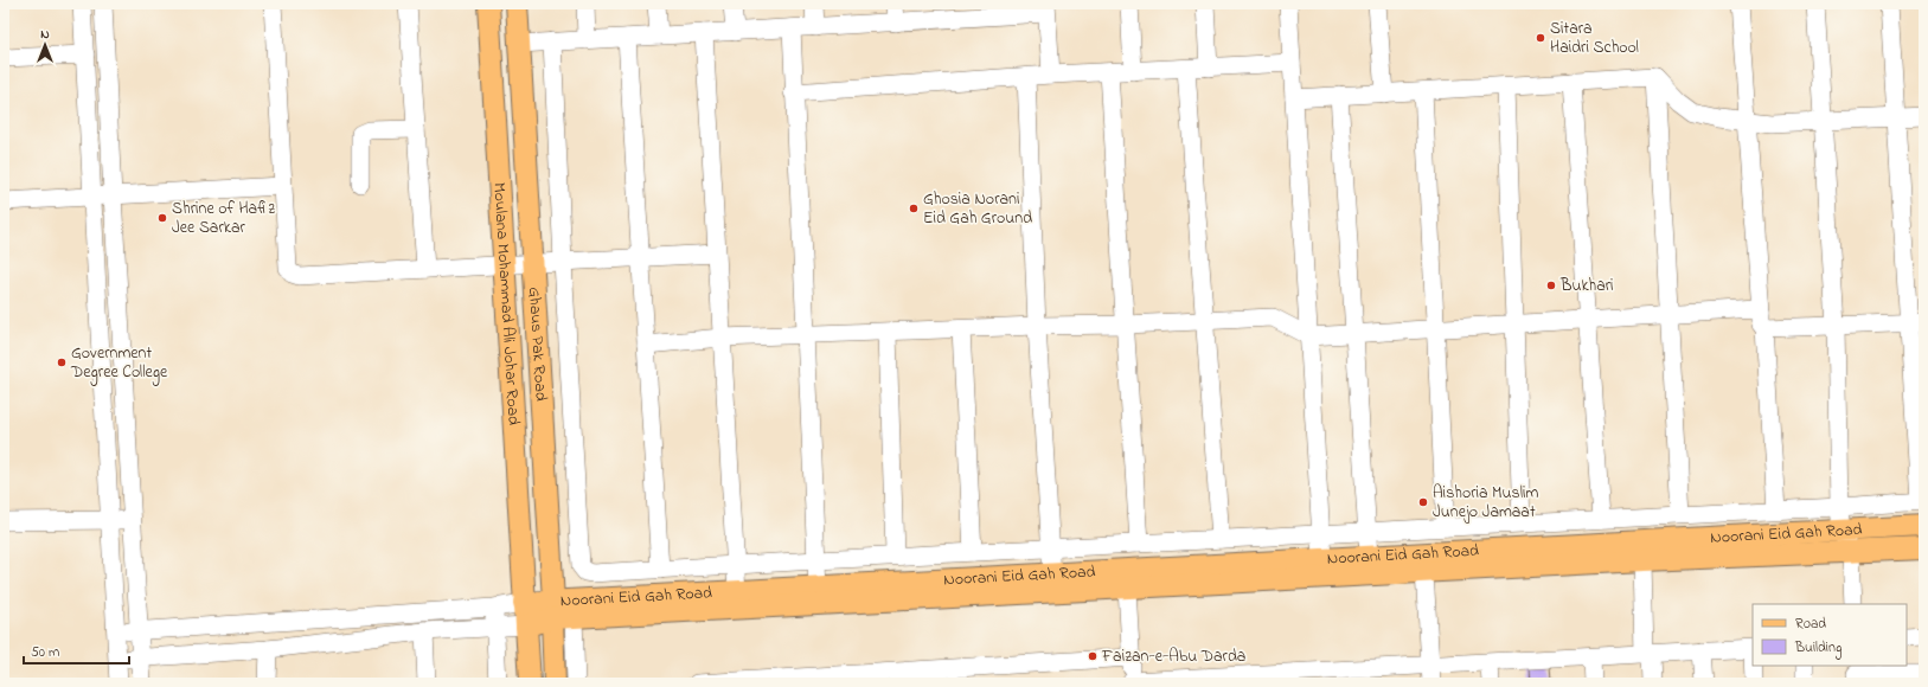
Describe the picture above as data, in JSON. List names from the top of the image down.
{
  "streets": {
    "main road": ["Moulana Mohammad Ali Johar Road", "Ghaus Pak Road", "Noorani Eid Gah Road"]
  },
  "crossings": [
    ["Moulana Mohammad Ali Johar Road", "Noorani Eid Gah Road"],
    ["Ghaus Pak Road", "Noorani Eid Gah Road"]
  ],
  "places": [
    "Sitara Haidri School",
    "Ghosia Norani Eid Gah Ground",
    "Shrine of Hafiz Jee Sarkar",
    "Bukhari",
    "Government Degree College",
    "Aishoria Muslim Junejo Jamaat",
    "Faizan-e-Abu Darda"
  ],
  "legend": ["Road", "Building"],
  "scale_bar": "50 m",
  "north": "top"
}
